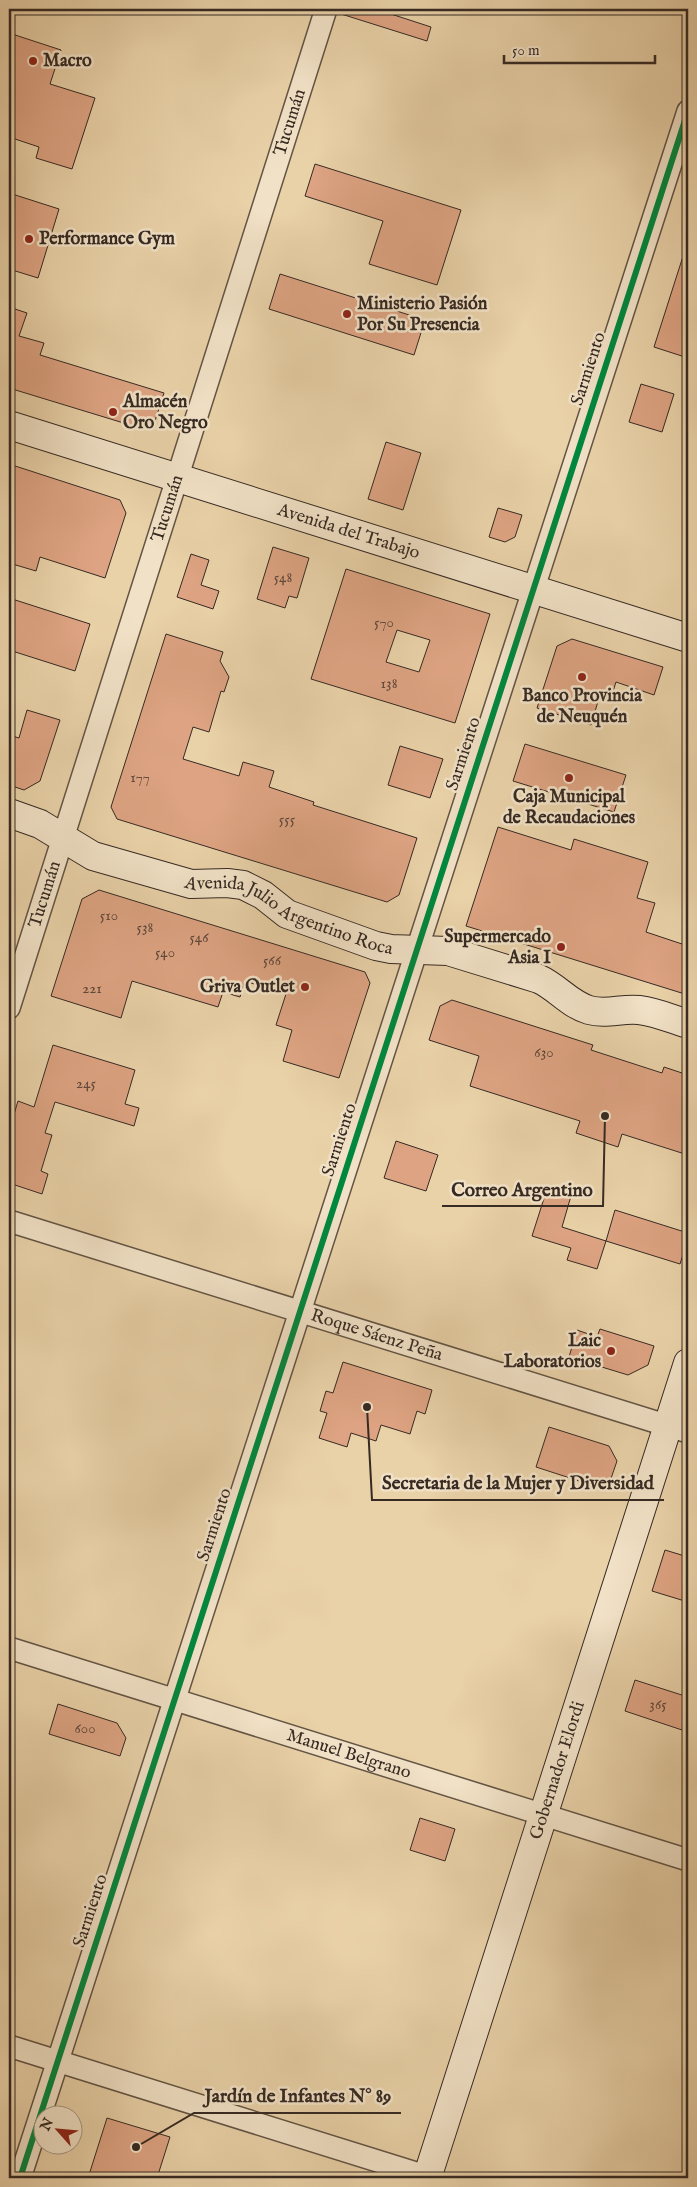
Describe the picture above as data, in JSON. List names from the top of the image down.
{
  "streets": {
    "street": [
      "Tucumán",
      "Sarmiento",
      "Avenida del Trabajo",
      "Avenida Julio Argentino Roca",
      "Roque Sáenz Peña",
      "Manuel Belgrano",
      "Gobernador Elordi"
    ]
  },
  "crossings": [
    ["Tucumán", "Avenida del Trabajo"],
    ["Tucumán", "Avenida Julio Argentino Roca"],
    ["Sarmiento", "Avenida del Trabajo"],
    ["Sarmiento", "Avenida Julio Argentino Roca"],
    ["Sarmiento", "Roque Sáenz Peña"],
    ["Sarmiento", "Manuel Belgrano"],
    ["Roque Sáenz Peña", "Gobernador Elordi"],
    ["Manuel Belgrano", "Gobernador Elordi"]
  ],
  "places": [
    "Macro",
    "Performance Gym",
    "Ministerio Pasión Por Su Presencia",
    "Almacén Oro Negro",
    "Banco Provincia de Neuquén",
    "Caja Municipal de Recaudaciones",
    "Supermercado Asia I",
    "Griva Outlet",
    "Correo Argentino",
    "Laic Laboratorios",
    "Secretaria de la Mujer y Diversidad",
    "Jardín de Infantes N° 89"
  ],
  "house_numbers": [
    "548",
    "570",
    "138",
    "177",
    "555",
    "510",
    "538",
    "546",
    "540",
    "566",
    "221",
    "630",
    "245",
    "365",
    "600"
  ],
  "scale_bar": "50 m",
  "north": "top left"
}
